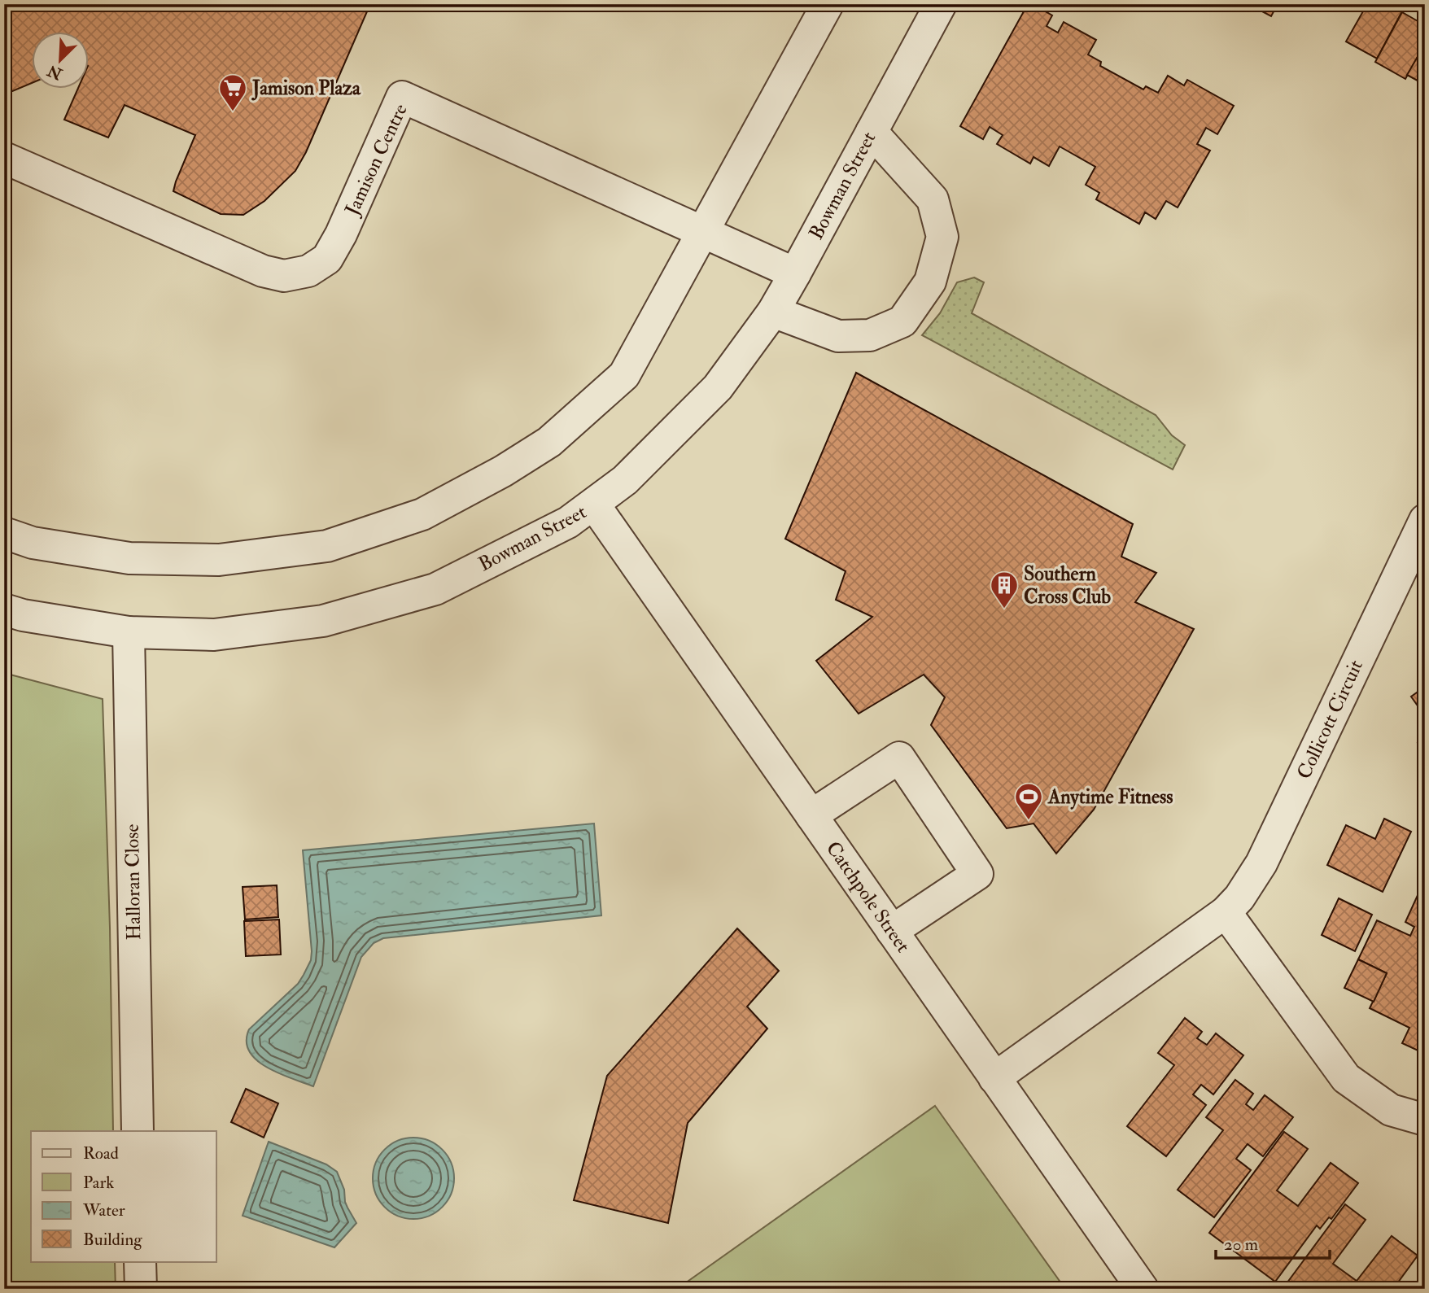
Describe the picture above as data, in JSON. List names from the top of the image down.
{
  "streets": {
    "street": [
      "Jamison Centre",
      "Bowman Street",
      "Collicott Circuit",
      "Halloran Close",
      "Catchpole Street"
    ]
  },
  "crossings": [
    ["Jamison Centre", "Bowman Street"],
    ["Bowman Street", "Halloran Close"],
    ["Bowman Street", "Catchpole Street"],
    ["Collicott Circuit", "Catchpole Street"]
  ],
  "places": {
    "supermarket": ["Jamison Plaza"],
    "building": ["Southern Cross Club"],
    "sports": ["Anytime Fitness"]
  },
  "legend": [
    "Road",
    "Park",
    "Water",
    "Building"
  ],
  "scale_bar": "20 m",
  "north": "bottom left"
}
